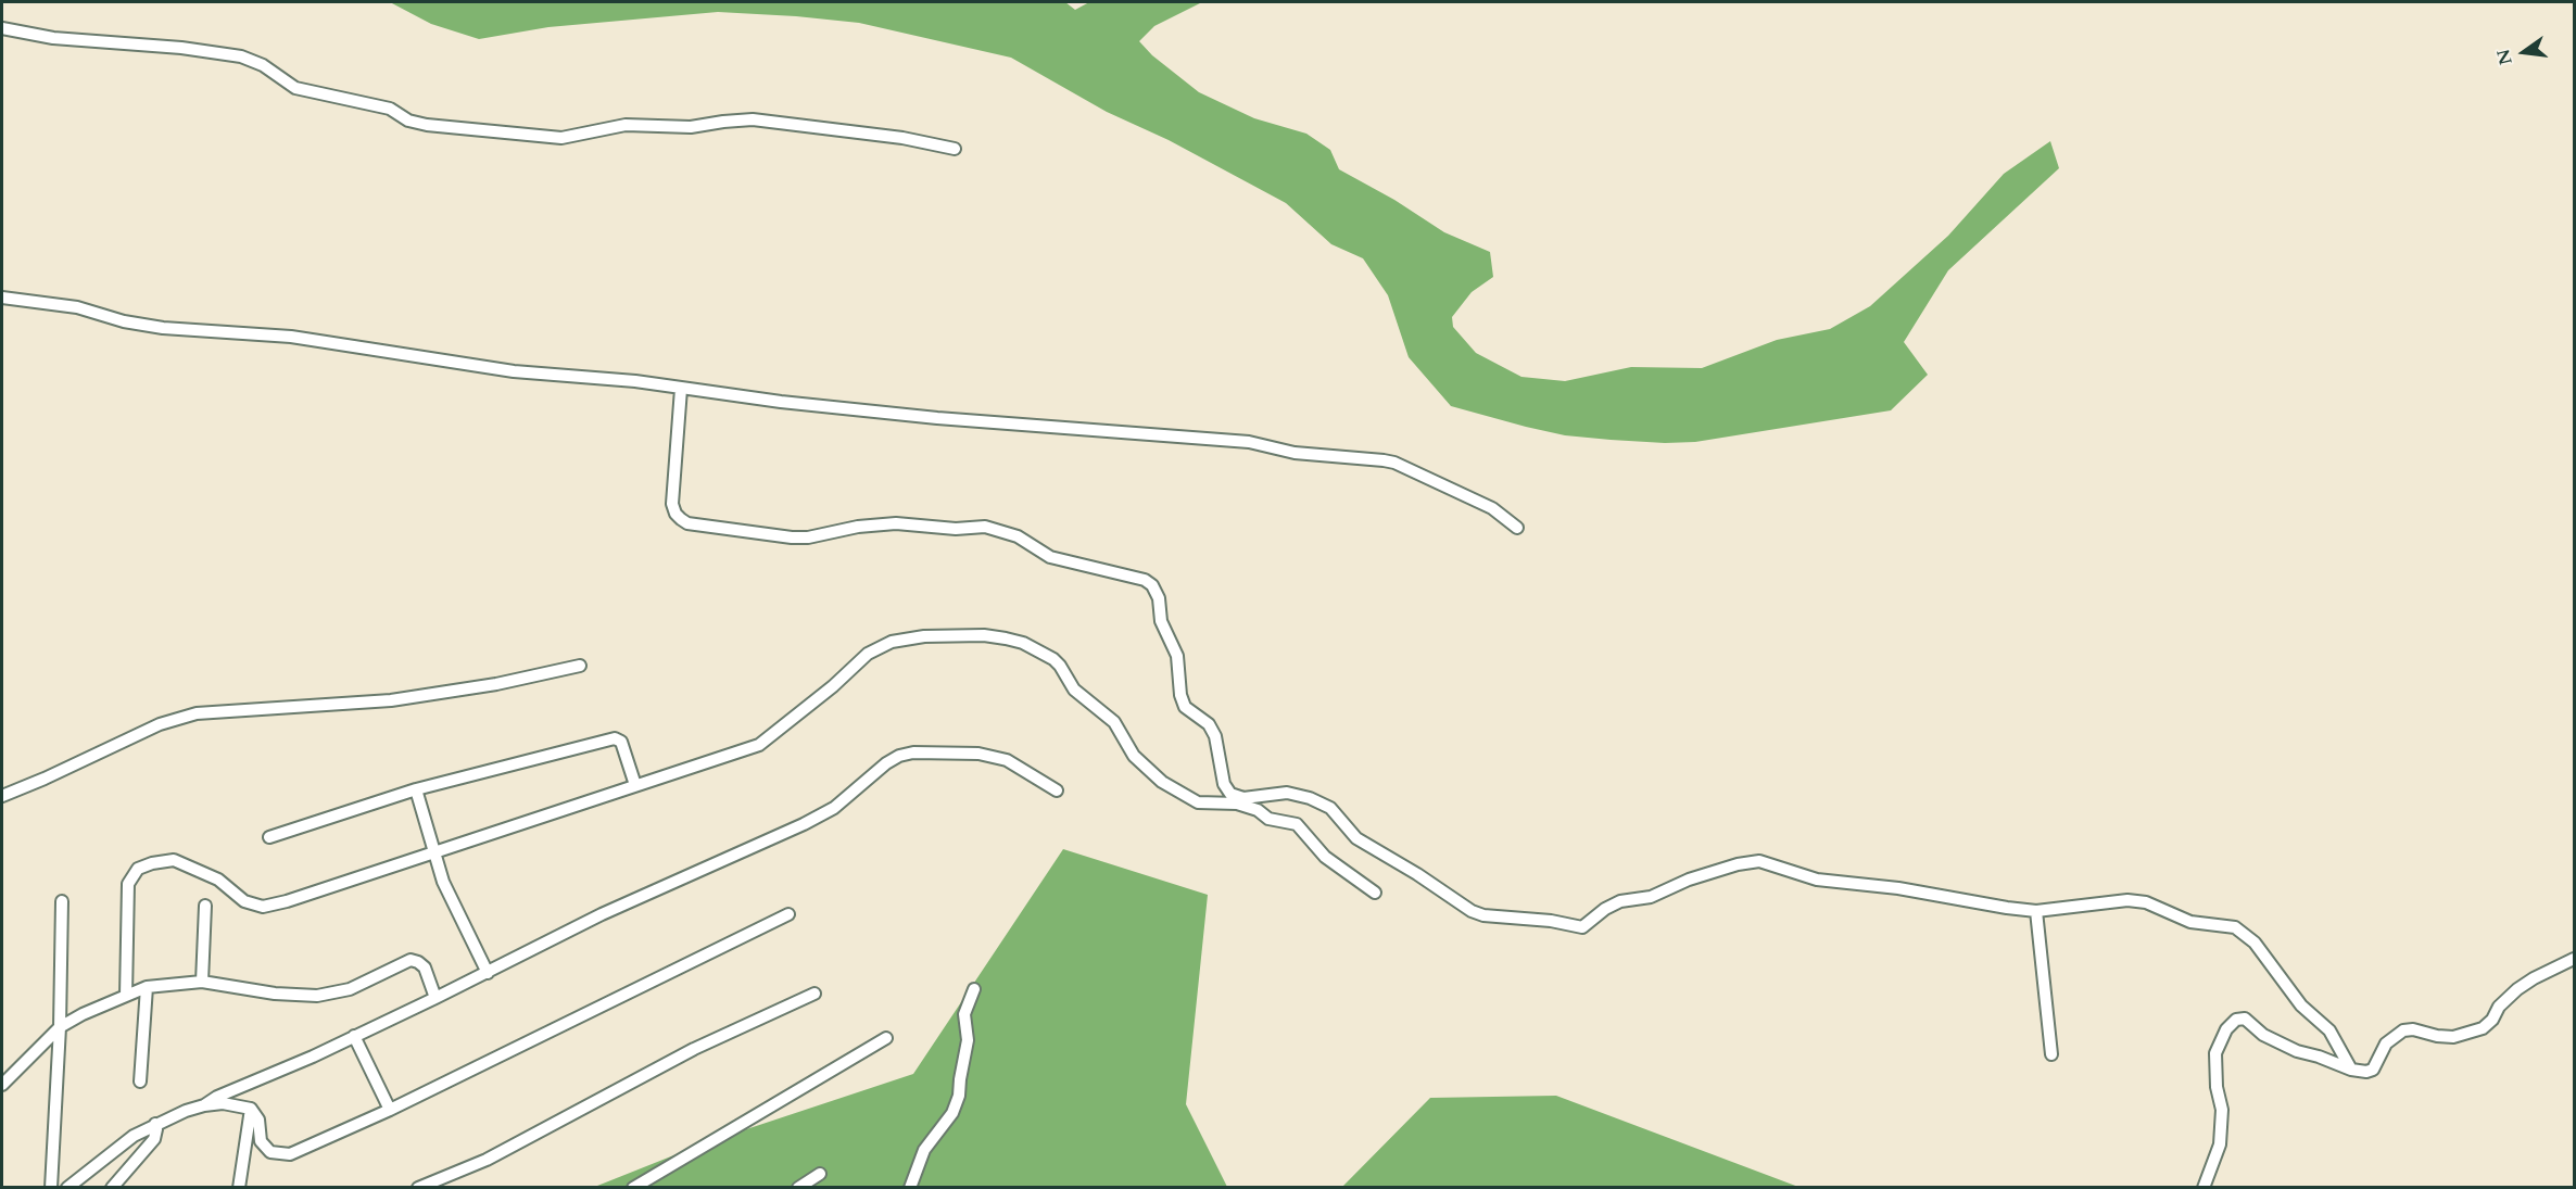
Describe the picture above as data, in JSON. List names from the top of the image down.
{
  "north": "left"
}
